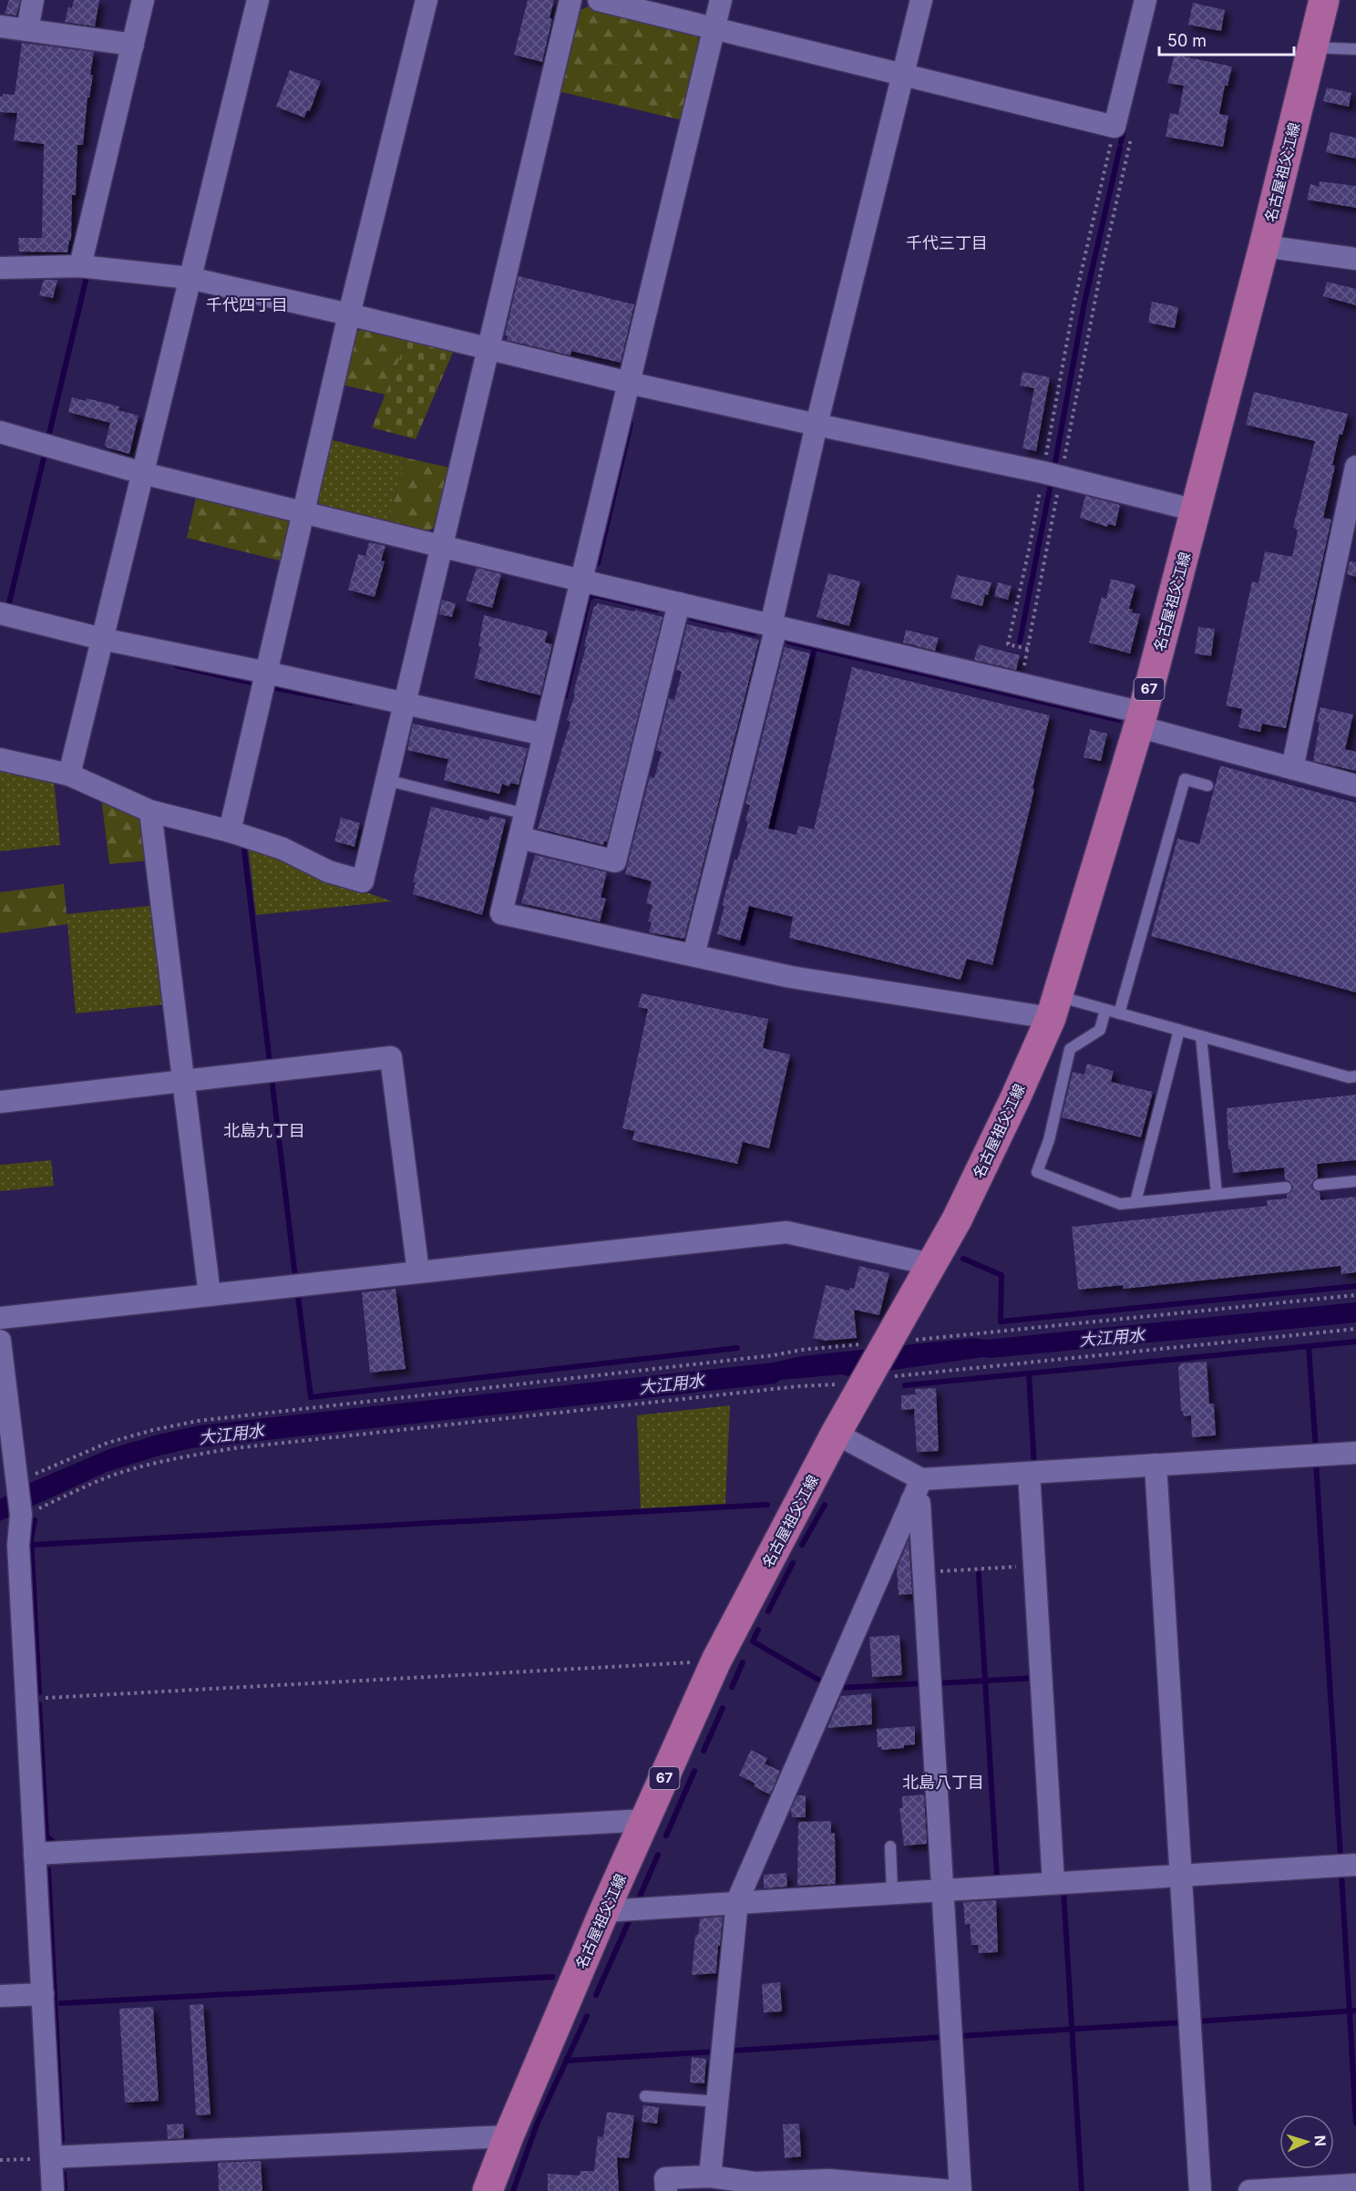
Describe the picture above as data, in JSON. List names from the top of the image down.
{
  "streets": {
    "main road": ["名古屋祖父江線", "67"]
  },
  "districts": [
    "千代三丁目",
    "千代四丁目",
    "北島九丁目",
    "北島八丁目"
  ],
  "water": ["大江用水"],
  "scale_bar": "50 m",
  "north": "right"
}
